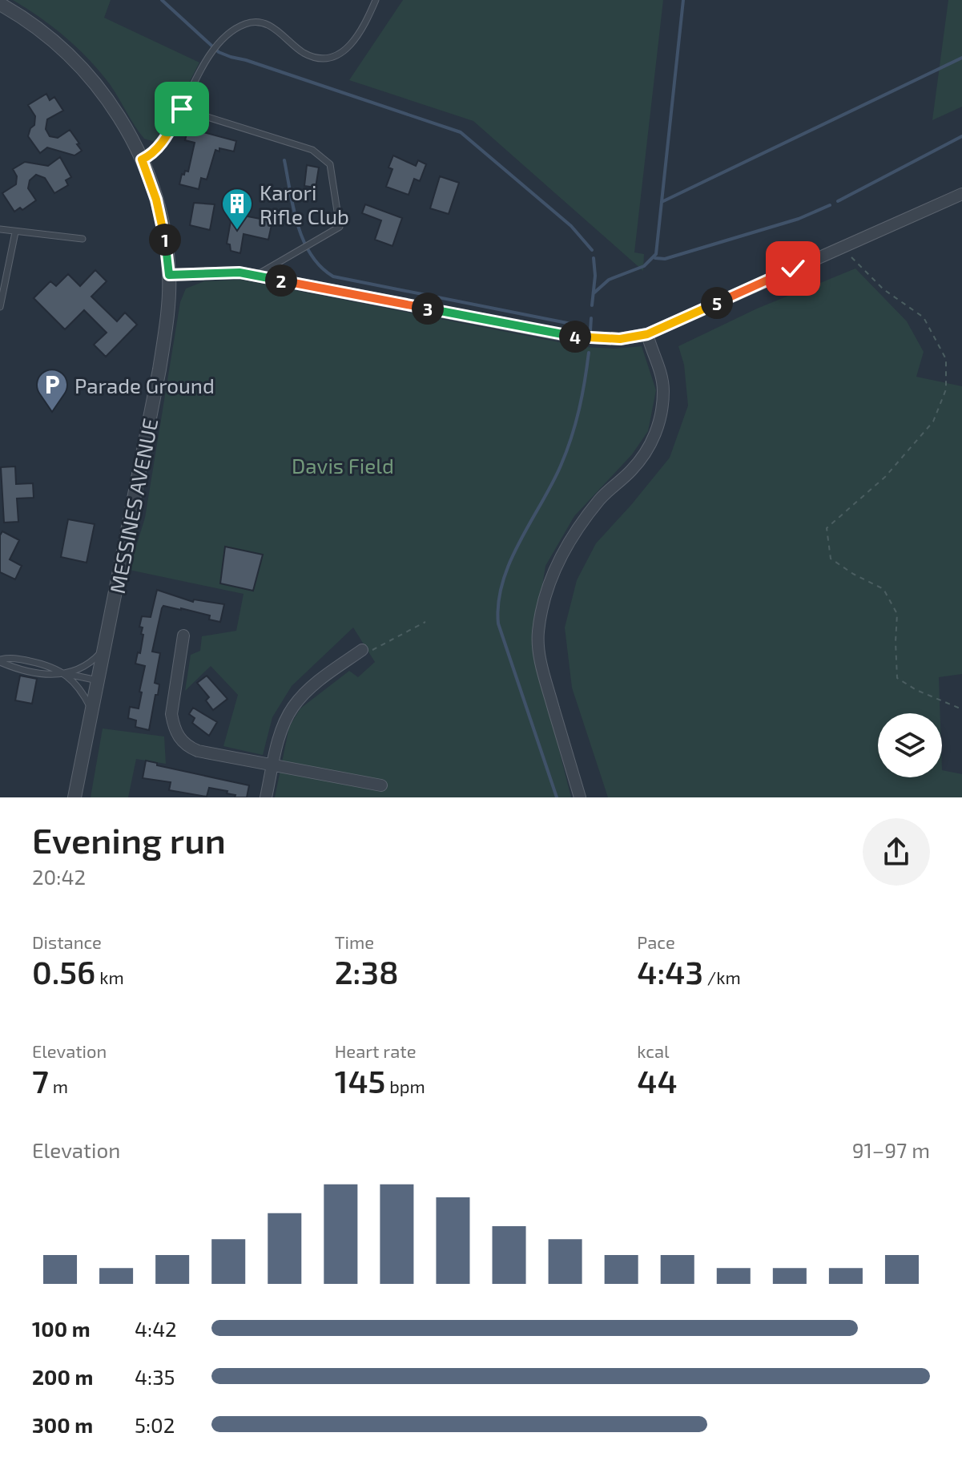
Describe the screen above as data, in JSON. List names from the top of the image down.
{
  "streets": {
    "street": ["MESSINES AVENUE"]
  },
  "parks": ["Davis Field"],
  "places": {
    "building": ["Karori Rifle Club"],
    "parking": ["Parade Ground"]
  },
  "page": {
    "pins": [
      "1",
      "2",
      "5",
      "3",
      "4"
    ],
    "heading": ["Evening run", "20:42"],
    "stats": [
      ["Distance", "0.56 km"],
      ["Time", "2:38"],
      ["Pace", "4:43 /km"],
      ["Elevation", "7 m"],
      ["Heart rate", "145 bpm"],
      ["kcal", "44"]
    ],
    "chart": ["Elevation", "91–97 m"],
    "list": [
      {
        "name": "100 m",
        "note": "4:42"
      },
      {
        "name": "200 m",
        "note": "4:35"
      },
      {
        "name": "300 m",
        "note": "5:02"
      }
    ]
  }
}
